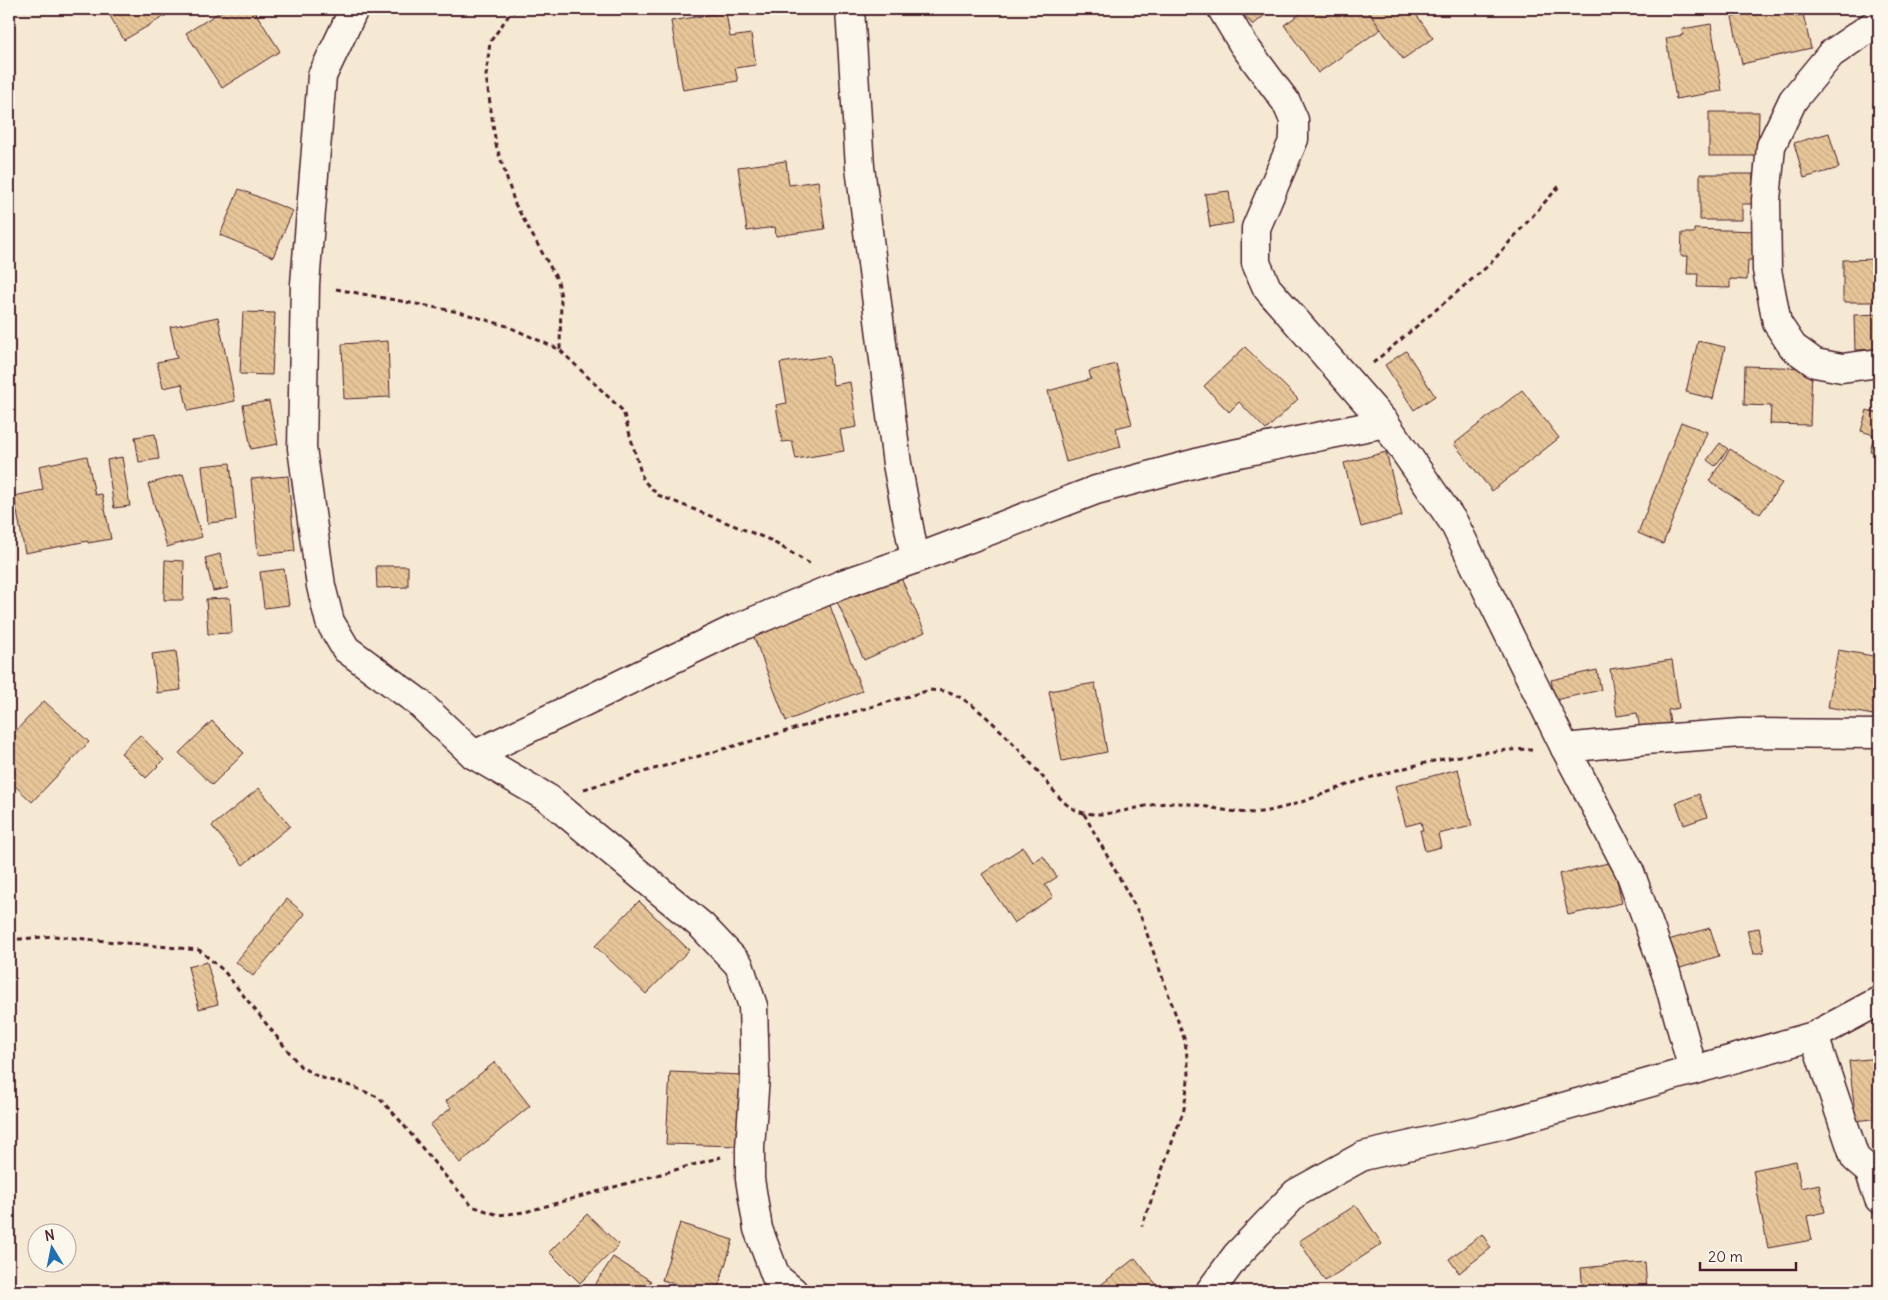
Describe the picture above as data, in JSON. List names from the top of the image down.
{
  "scale_bar": "20 m",
  "north": "top"
}
